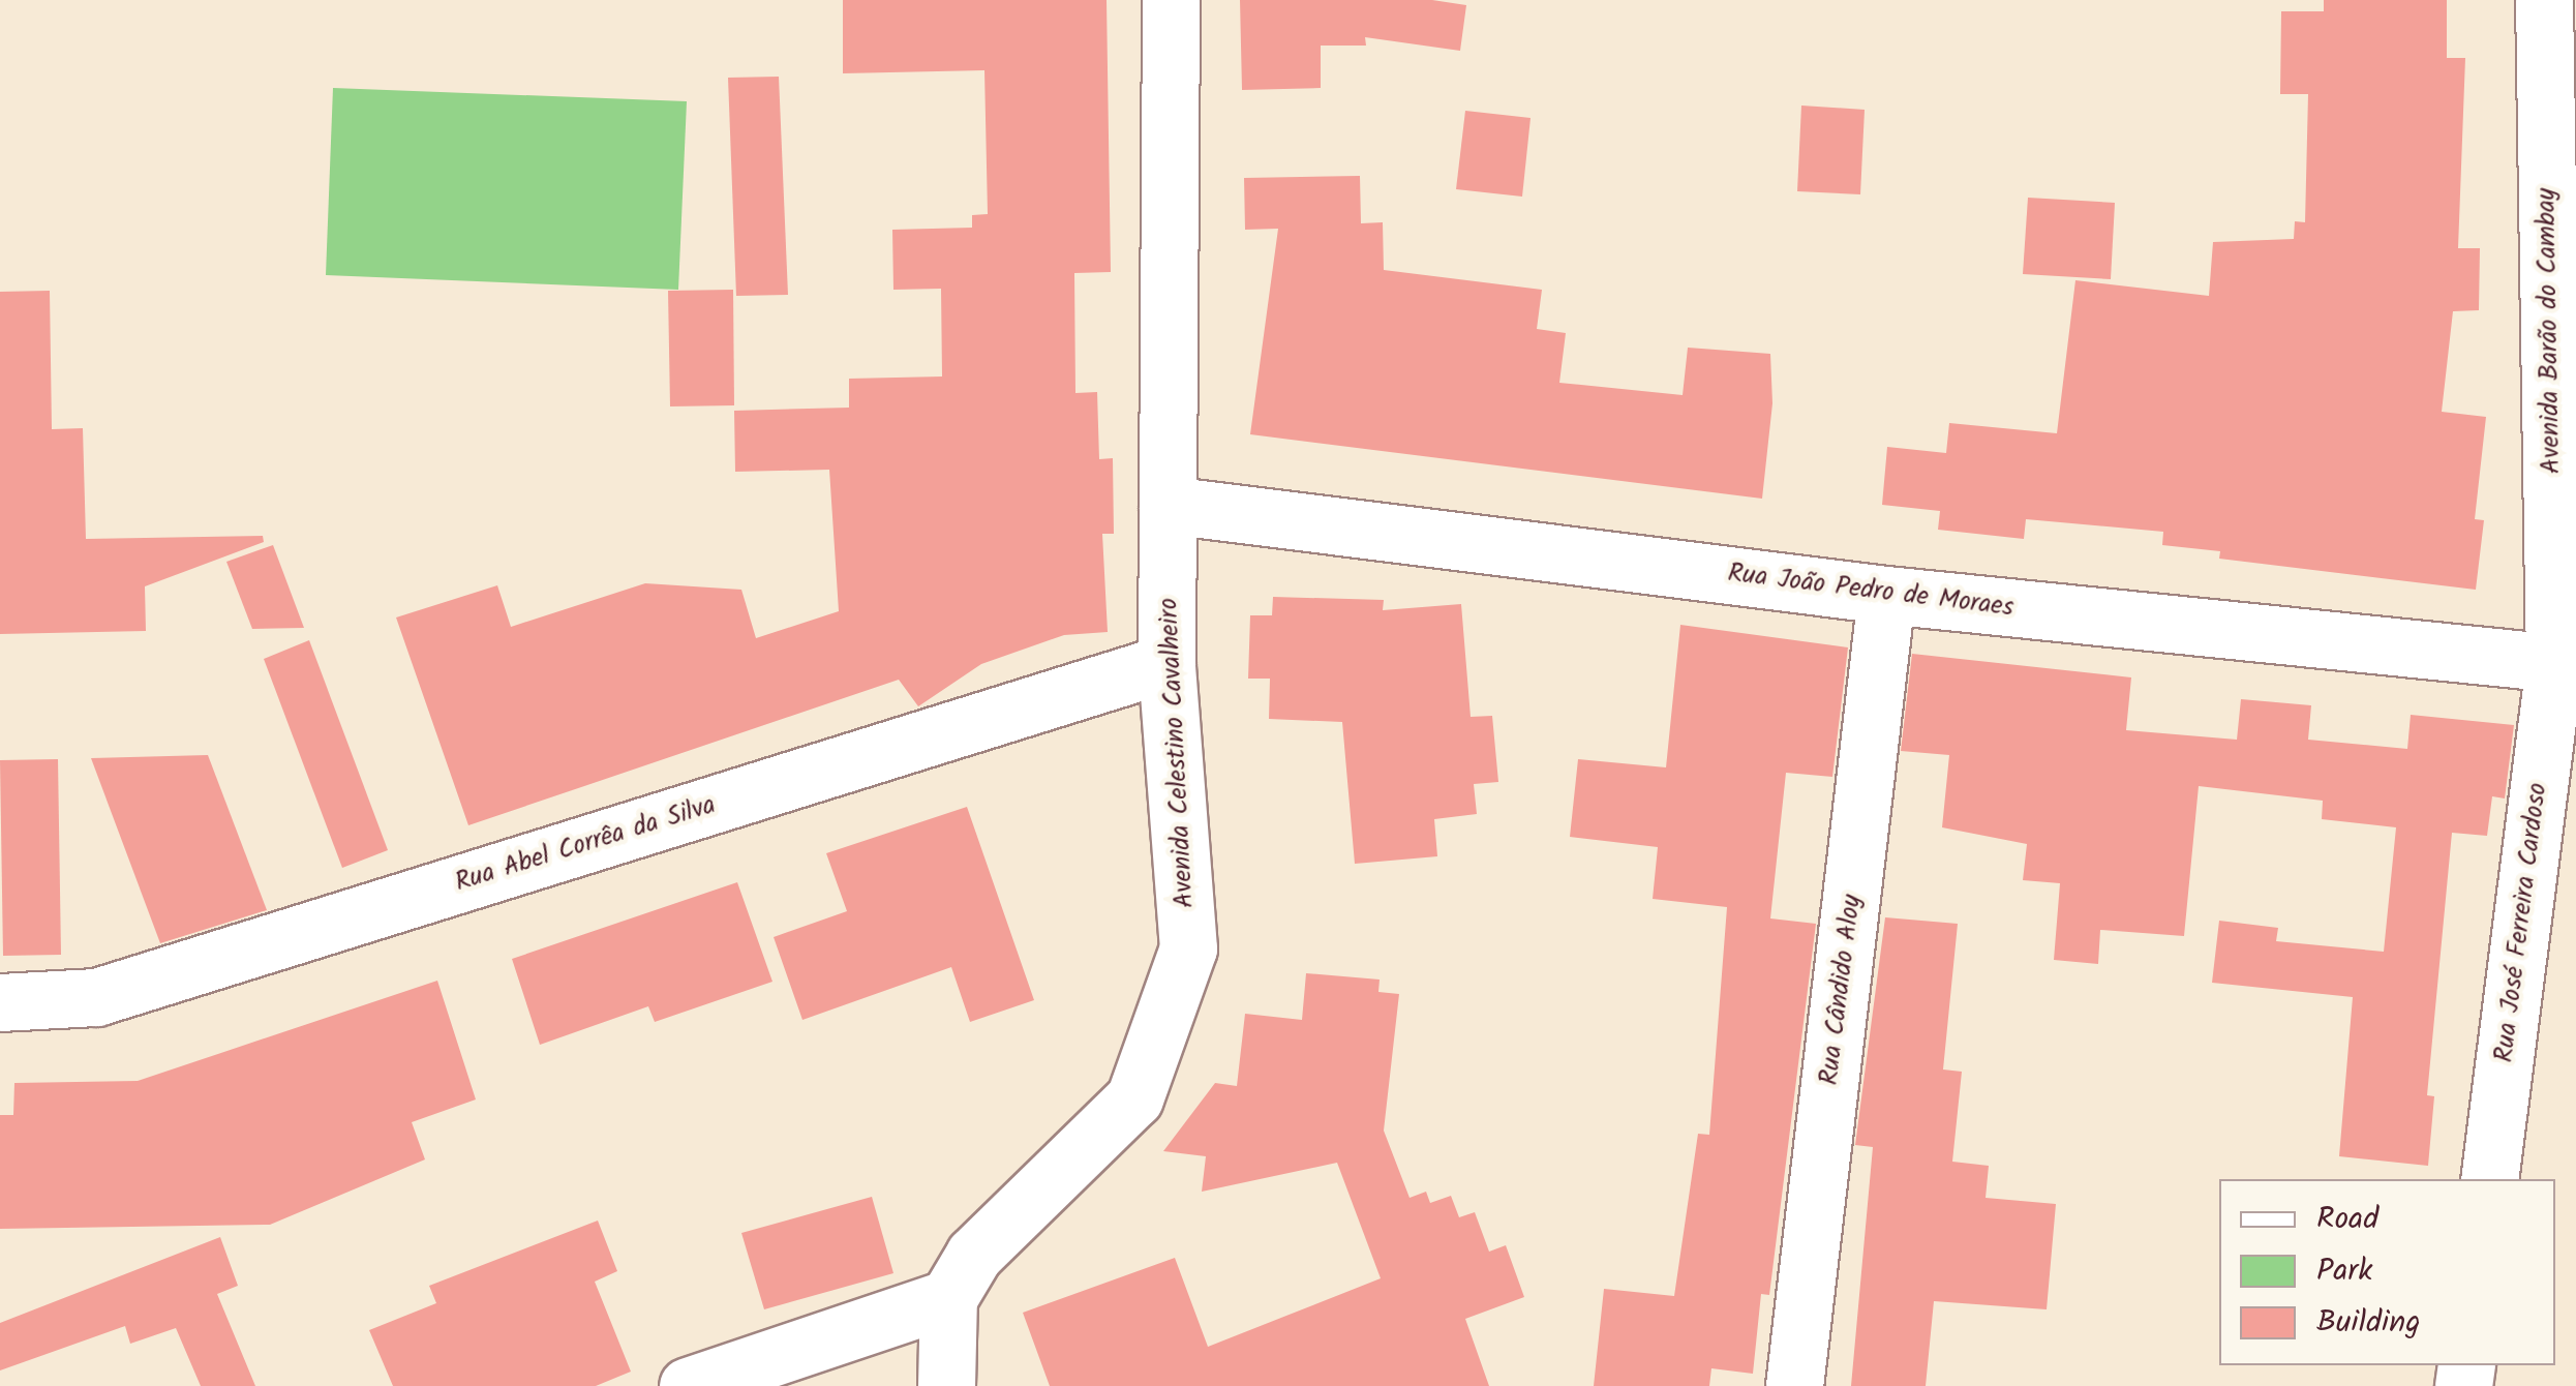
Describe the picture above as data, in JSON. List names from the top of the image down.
{
  "streets": {
    "street": [
      "Avenida Barão do Cambay",
      "Rua João Pedro de Moraes",
      "Avenida Celestino Cavalheiro",
      "Rua Abel Corrêa da Silva",
      "Rua José Ferreira Cardoso",
      "Rua Cândido Aloy"
    ]
  },
  "crossings": [
    ["Avenida Barão do Cambay", "Rua João Pedro de Moraes"],
    ["Avenida Barão do Cambay", "Rua José Ferreira Cardoso"],
    ["Rua João Pedro de Moraes", "Avenida Celestino Cavalheiro"],
    ["Rua João Pedro de Moraes", "Rua José Ferreira Cardoso"],
    ["Rua João Pedro de Moraes", "Rua Cândido Aloy"],
    ["Avenida Celestino Cavalheiro", "Rua Abel Corrêa da Silva"]
  ],
  "legend": ["Road", "Park", "Building"]
}
